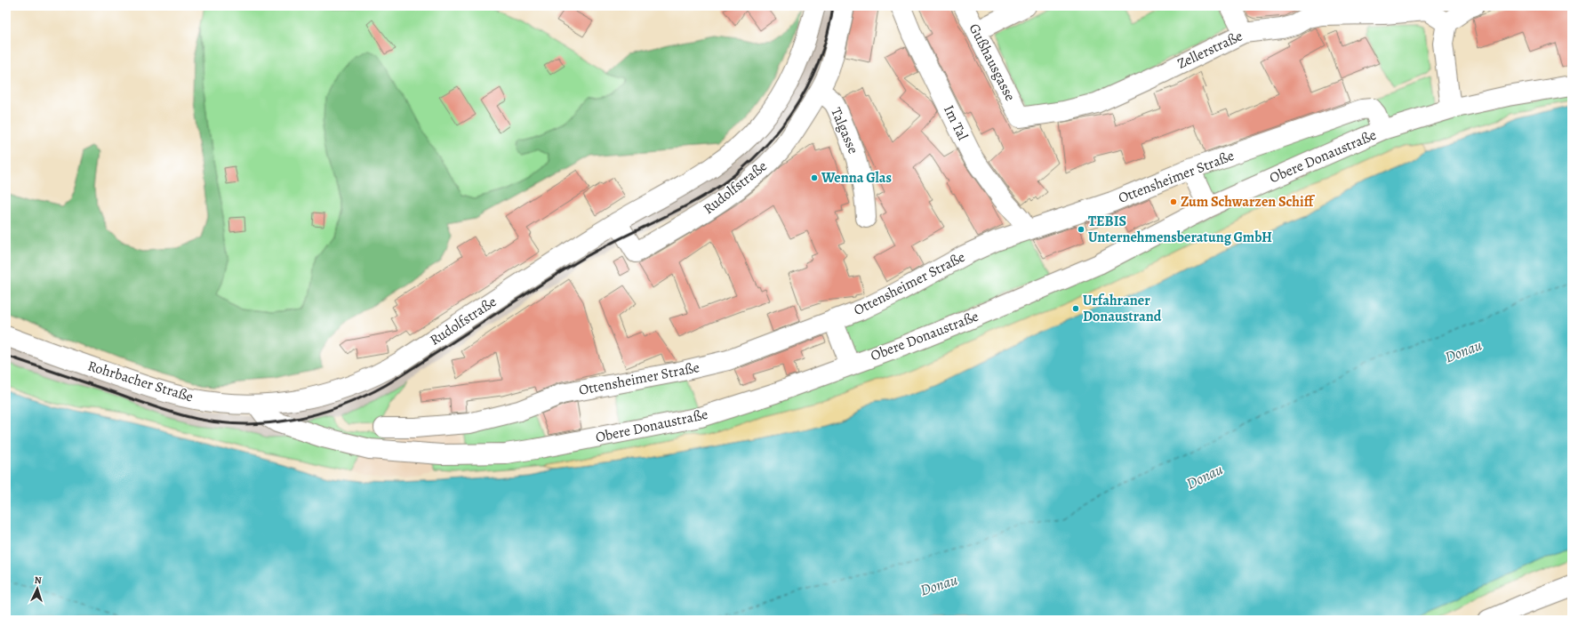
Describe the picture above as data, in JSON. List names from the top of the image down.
{
  "streets": {
    "street": [
      "Zellerstraße",
      "Gußhausgasse",
      "Im Tal",
      "Talgasse",
      "Obere Donaustraße",
      "Ottensheimer Straße",
      "Rudolfstraße",
      "Rohrbacher Straße"
    ]
  },
  "crossings": [
    ["Zellerstraße", "Gußhausgasse"],
    ["Im Tal", "Ottensheimer Straße"],
    ["Talgasse", "Rudolfstraße"],
    ["Obere Donaustraße", "Ottensheimer Straße"],
    ["Obere Donaustraße", "Rohrbacher Straße"],
    ["Rudolfstraße", "Rohrbacher Straße"]
  ],
  "water": ["Donau"],
  "places": [
    "Wenna Glas",
    "Zum Schwarzen Schiff",
    "TEBIS Unternehmensberatung GmbH",
    "Urfahraner Donaustrand"
  ],
  "north": "top"
}
